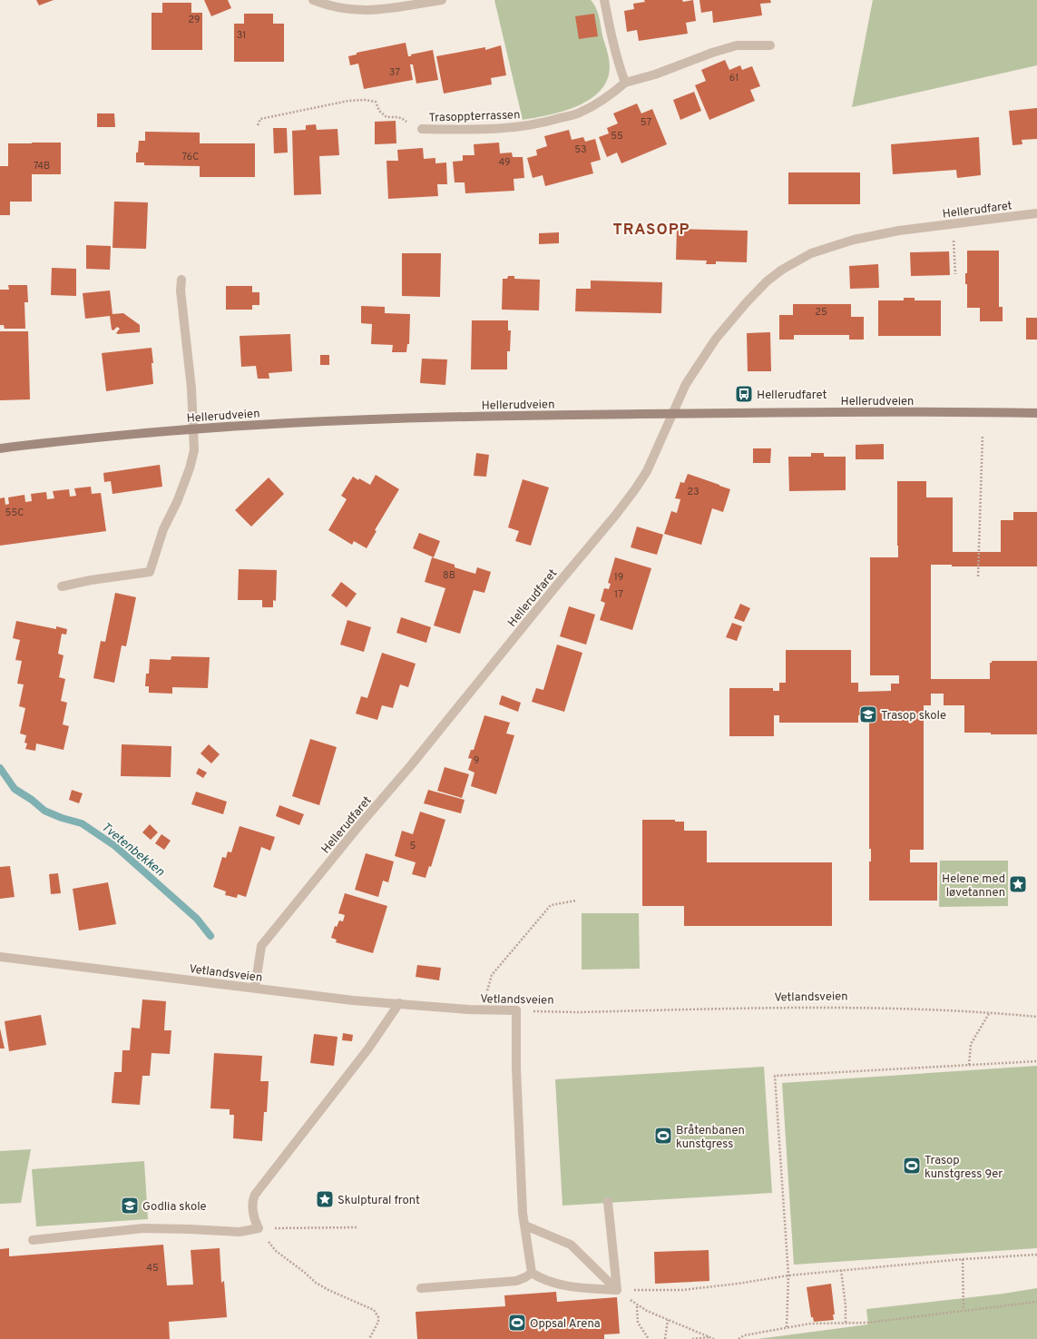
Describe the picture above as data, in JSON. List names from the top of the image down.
{
  "streets": {
    "main road": ["Hellerudveien"],
    "street": ["Trasoppterrassen", "Hellerudfaret", "Vetlandsveien"]
  },
  "crossings": [
    ["Hellerudfaret", "Hellerudveien"],
    ["Hellerudfaret", "Vetlandsveien"]
  ],
  "districts": ["TRASOPP"],
  "water": ["Tvetenbekken"],
  "places": {
    "bus stop": ["Hellerudfaret"],
    "school or university": ["Trasop skole", "Godlia skole"],
    "place": ["Helene med løvetannen", "Skulptural front"],
    "sports": ["Bråtenbanen kunstgress", "Trasop kunstgress 9er", "Oppsal Arena"]
  },
  "house_numbers": [
    "29",
    "31",
    "37",
    "61",
    "57",
    "55",
    "53",
    "76C",
    "49",
    "74B",
    "25",
    "23",
    "55C",
    "8B",
    "19",
    "17",
    "9",
    "5",
    "45"
  ]
}
